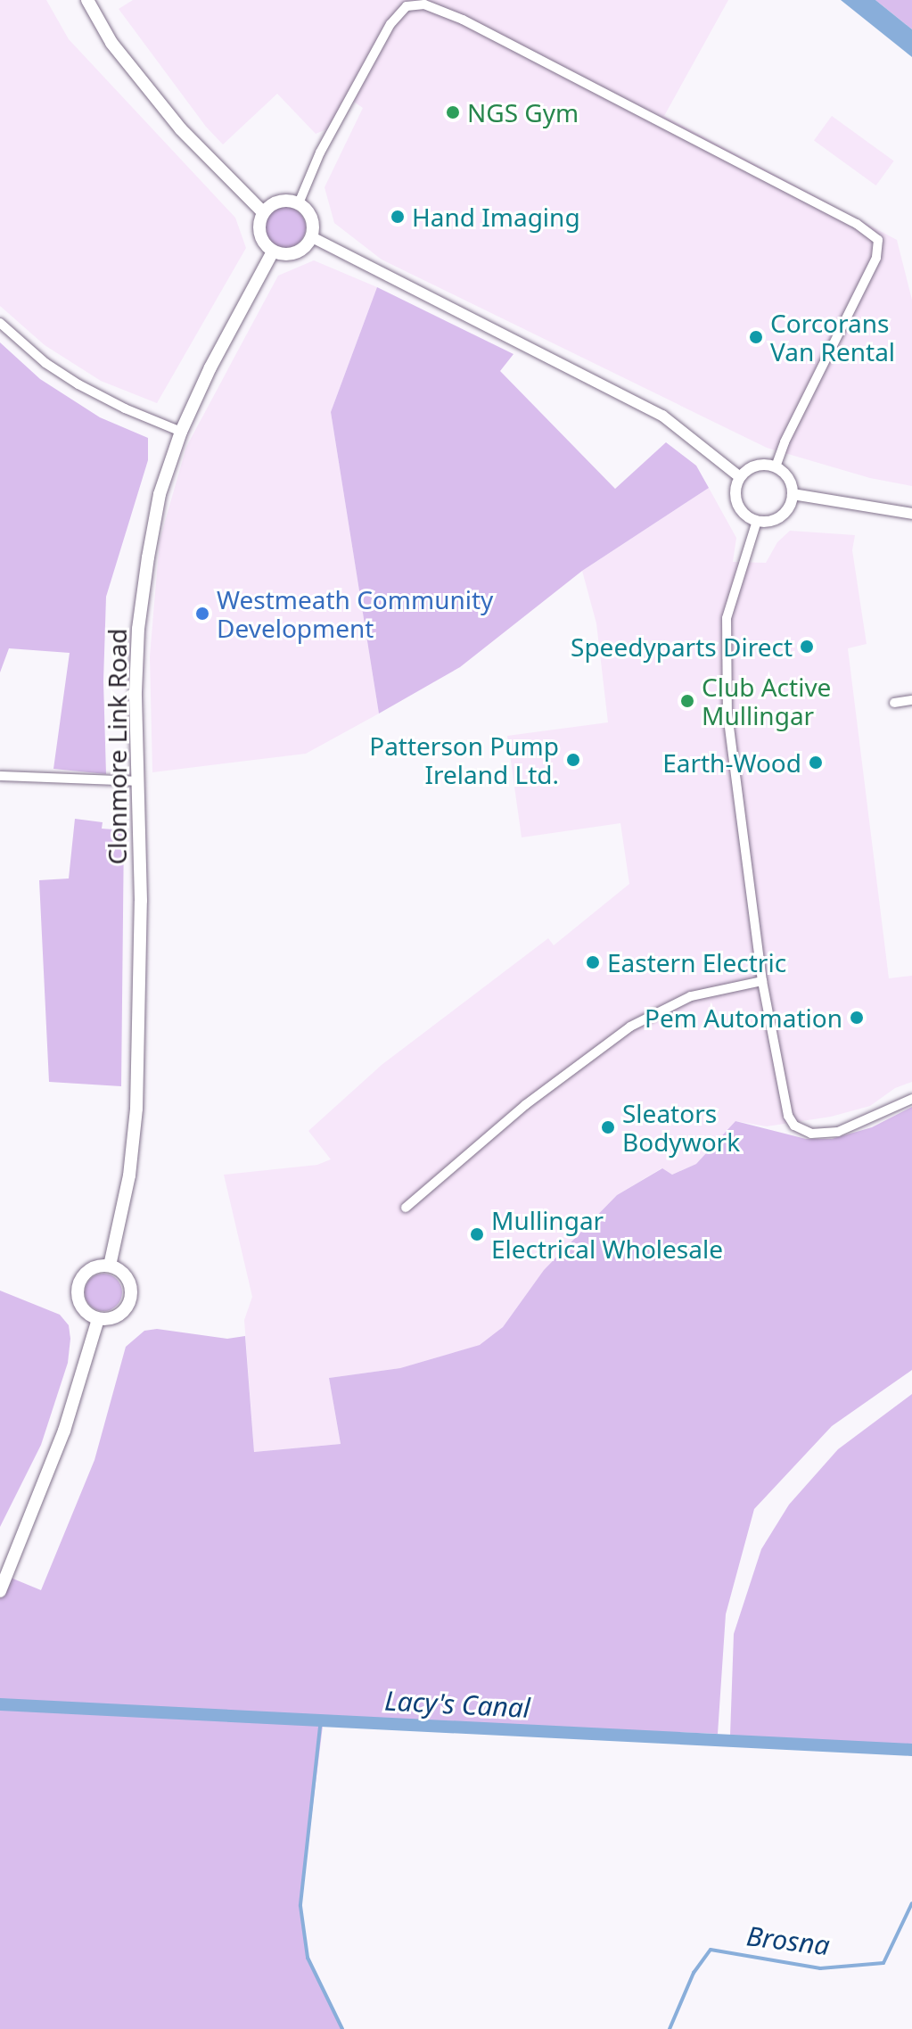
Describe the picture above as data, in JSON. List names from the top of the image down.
{
  "streets": {
    "main road": ["Clonmore Link Road"]
  },
  "water": ["Lacy's Canal", "Brosna"],
  "places": [
    "NGS Gym",
    "Hand Imaging",
    "Corcorans Van Rental",
    "Westmeath Community Development",
    "Speedyparts Direct",
    "Club Active Mullingar",
    "Patterson Pump Ireland Ltd.",
    "Earth-Wood",
    "Eastern Electric",
    "Pem Automation",
    "Sleators Bodywork",
    "Mullingar Electrical Wholesale"
  ]
}
